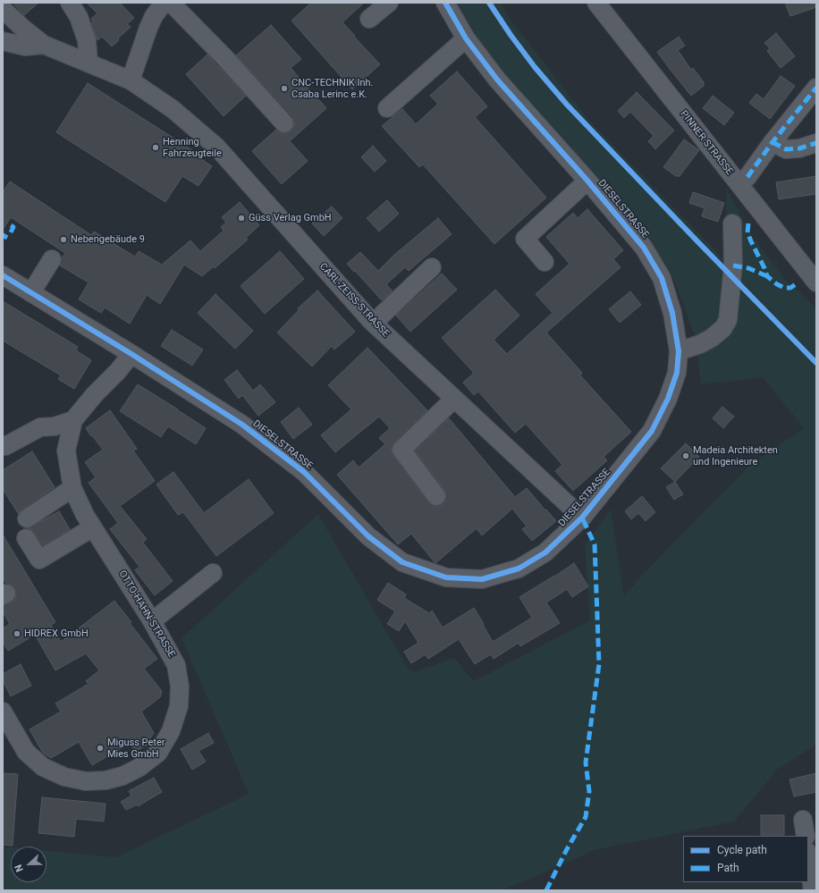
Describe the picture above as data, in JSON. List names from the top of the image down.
{
  "streets": {
    "street": [
      "PINNER STRASSE",
      "DIESELSTRASSE",
      "CARL-ZEISS-STRASSE",
      "OTTO-HAHN-STRASSE"
    ]
  },
  "crossings": [
    ["DIESELSTRASSE", "CARL-ZEISS-STRASSE"],
    ["DIESELSTRASSE", "OTTO-HAHN-STRASSE"]
  ],
  "places": [
    "CNC-TECHNIK Inh. Csaba Lerinc e.K.",
    "Henning Fahrzeugteile",
    "Güss Verlag GmbH",
    "Nebengebäude 9",
    "Madeia Architekten und Ingenieure",
    "HIDREX GmbH",
    "Miguss Peter Mies GmbH"
  ],
  "legend": ["Cycle path", "Path"],
  "north": "left"
}
